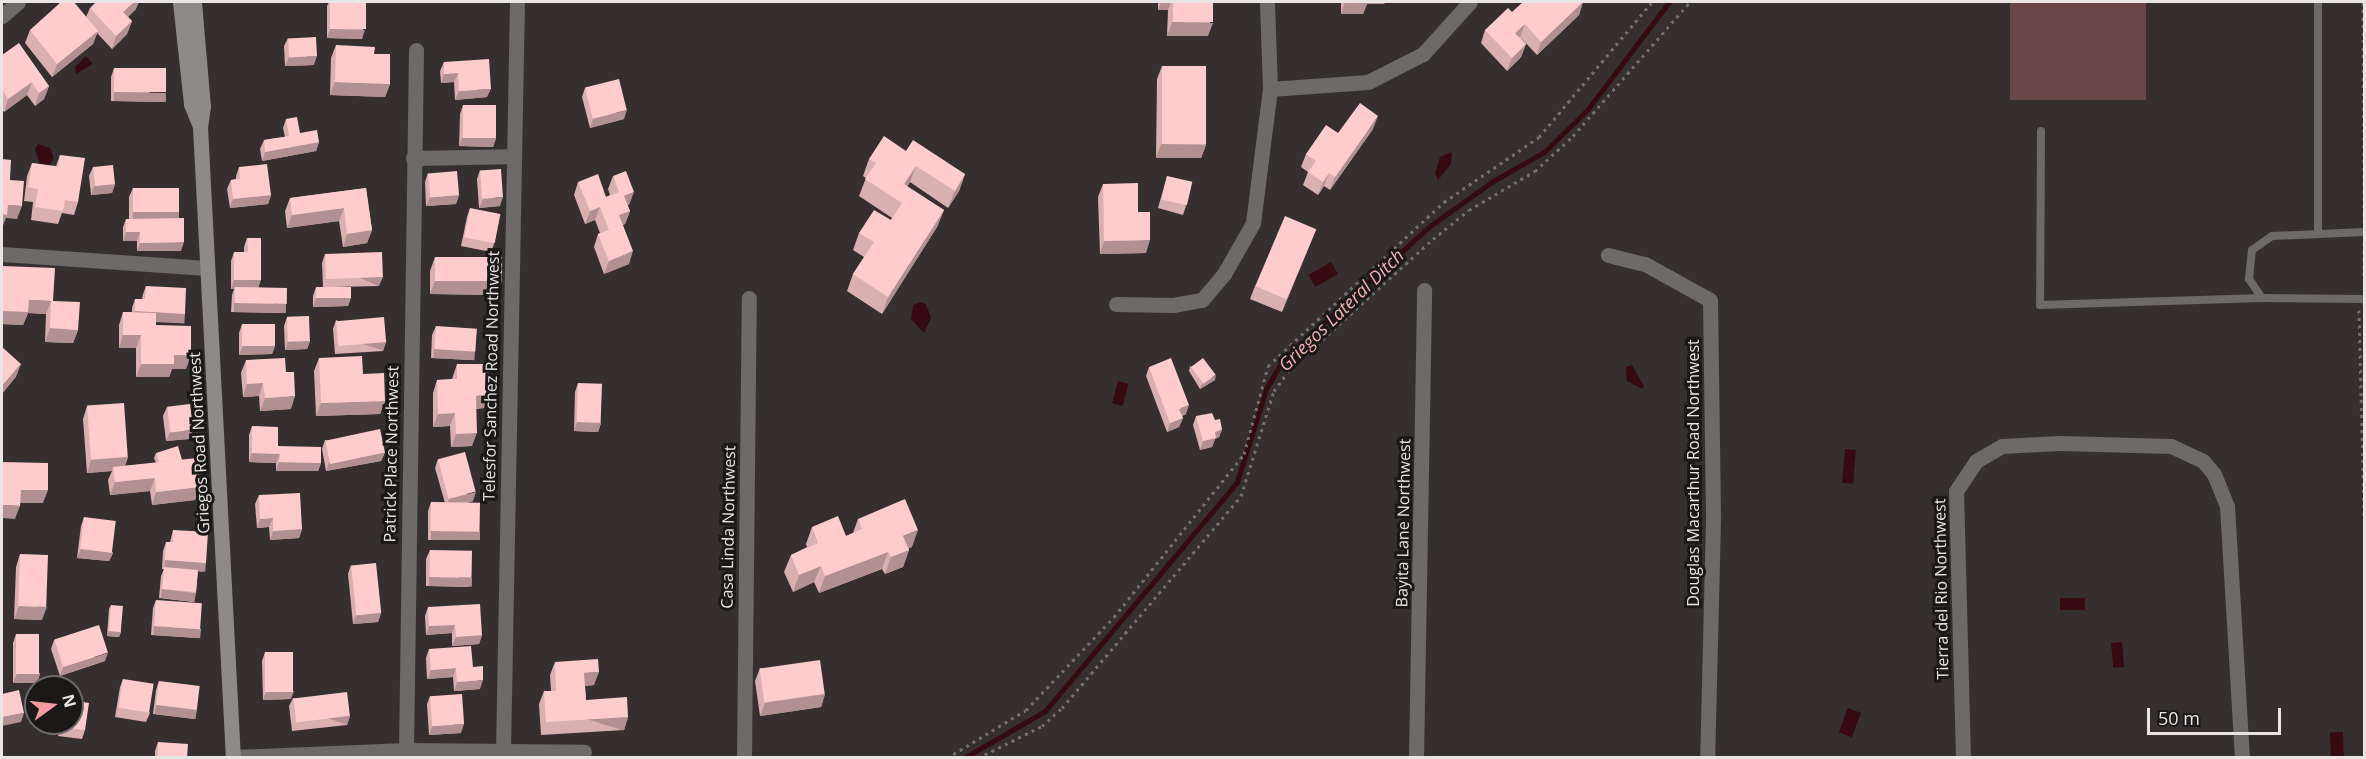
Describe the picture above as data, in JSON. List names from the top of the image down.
{
  "streets": {
    "main road": ["Griegos Road Northwest"],
    "street": [
      "Telesfor Sanchez Road Northwest",
      "Patrick Place Northwest",
      "Douglas Macarthur Road Northwest",
      "Bayita Lane Northwest",
      "Casa Linda Northwest",
      "Tierra del Rio Northwest"
    ]
  },
  "water": ["Griegos Lateral Ditch"],
  "scale_bar": "50 m",
  "north": "right"
}
